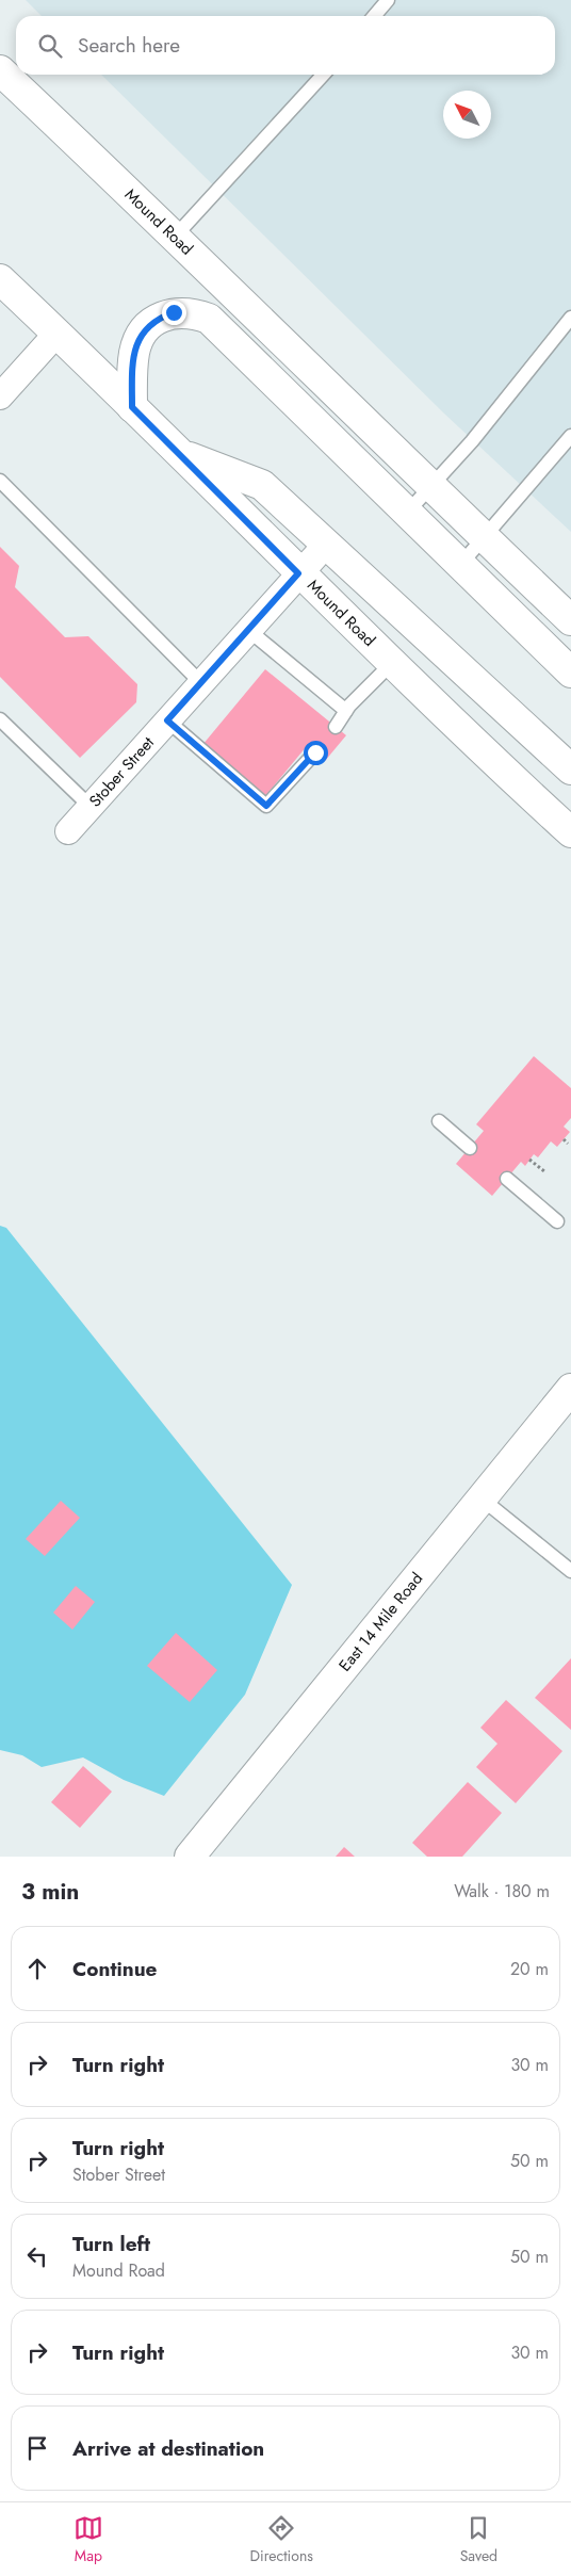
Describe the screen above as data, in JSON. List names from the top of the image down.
{
  "streets": {
    "main road": ["Mound Road", "East 14 Mile Road"],
    "street": ["Stober Street"]
  },
  "crossings": [
    ["Mound Road", "Stober Street"]
  ],
  "north": "top left",
  "page": {
    "search": "Search here",
    "heading": ["3 min", "Walk · 180 m"],
    "list": [
      ["Continue", "20 m"],
      ["Turn right", "30 m"],
      ["Turn right", "Stober Street", "50 m"],
      ["Turn left", "Mound Road", "50 m"],
      ["Turn right", "30 m"],
      "Arrive at destination"
    ],
    "nav": ["Map", "Directions", "Saved"]
  }
}
